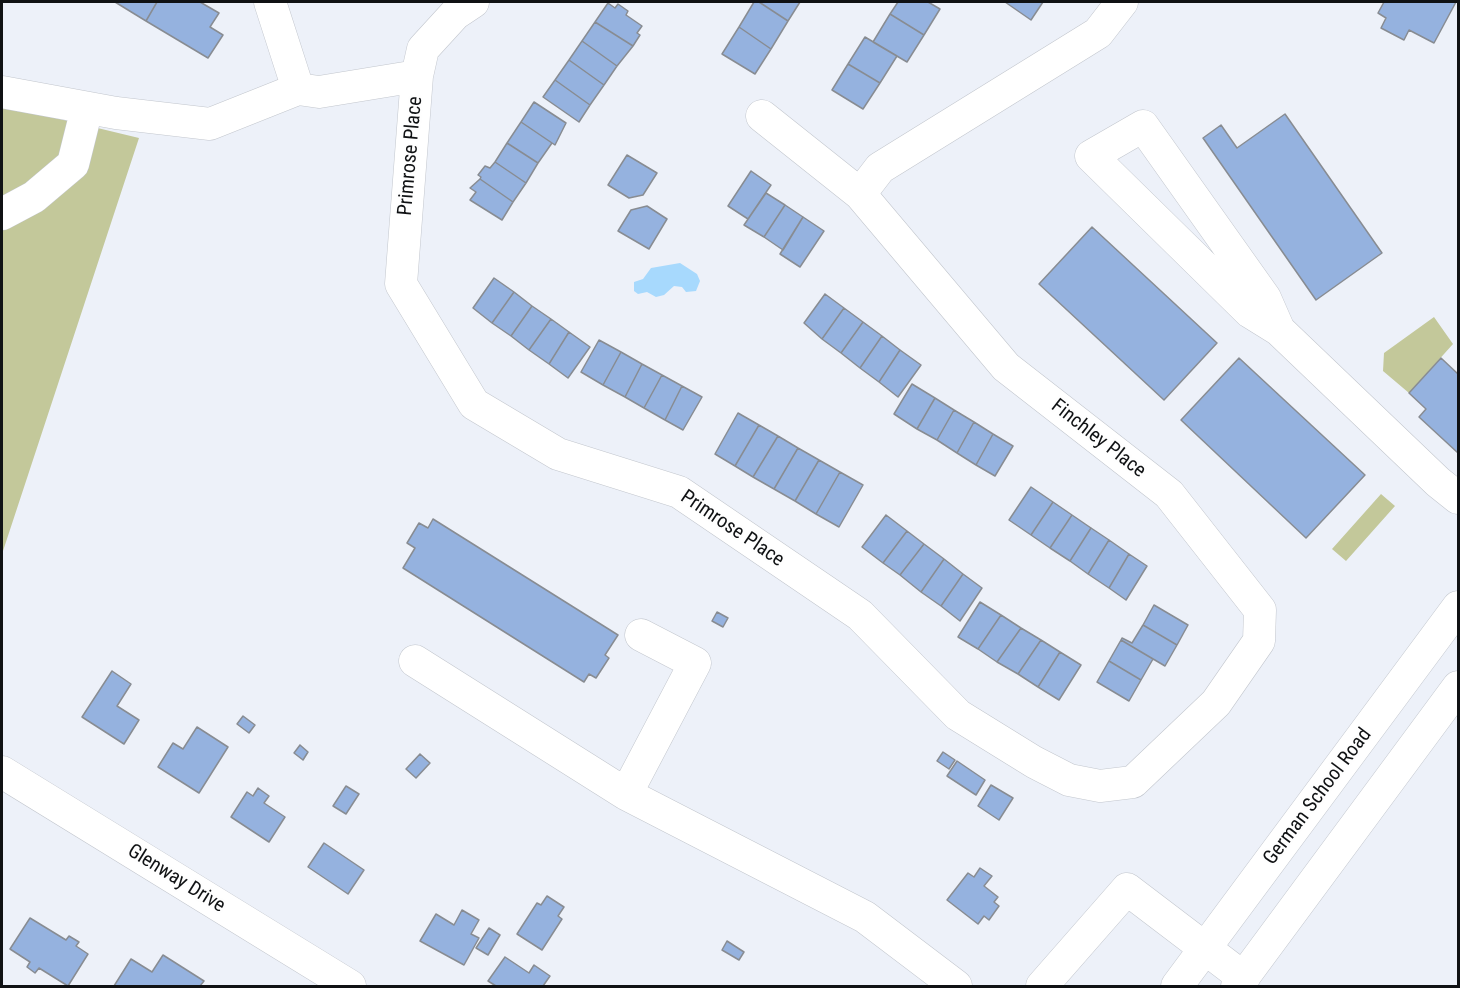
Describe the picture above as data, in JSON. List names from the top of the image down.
{
  "streets": {
    "street": [
      "Primrose Place",
      "Finchley Place",
      "German School Road",
      "Glenway Drive"
    ]
  },
  "crossings": [
    ["Primrose Place", "Finchley Place"]
  ]
}
